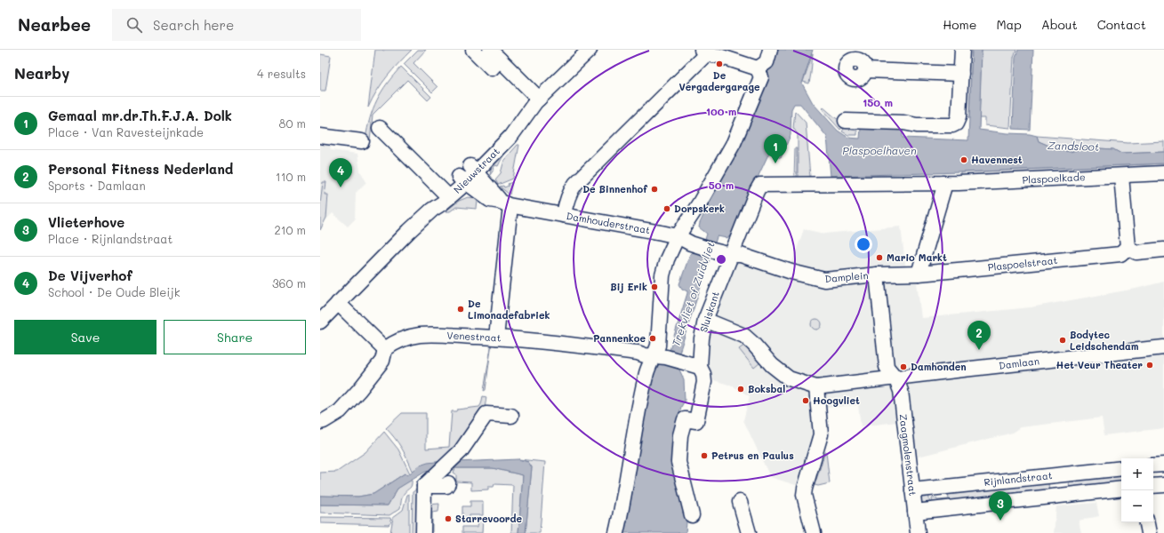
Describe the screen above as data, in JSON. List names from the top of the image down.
{
  "streets": {
    "street": [
      "Nieuwstraat",
      "Plaspoelkade",
      "Damhouderstraat",
      "Plaspoelstraat",
      "Damplein",
      "Sluiskant",
      "Venestraat",
      "Damlaan",
      "Zaagmolenstraat",
      "Rijnlandstraat"
    ]
  },
  "crossings": [
    ["Nieuwstraat", "Damhouderstraat"],
    ["Plaspoelkade", "Sluiskant"],
    ["Damhouderstraat", "Damplein"],
    ["Plaspoelstraat", "Damplein"],
    ["Damplein", "Sluiskant"],
    ["Damplein", "Damlaan"],
    ["Damplein", "Zaagmolenstraat"],
    ["Sluiskant", "Venestraat"],
    ["Damlaan", "Zaagmolenstraat"],
    ["Zaagmolenstraat", "Rijnlandstraat"]
  ],
  "water": ["Zandsloot", "Plaspoelhaven", "Trekvliet of Zuidvliet"],
  "places": [
    "De Vergadergarage",
    "Havennest",
    "De Binnenhof",
    "Dorpskerk",
    "Mario Markt",
    "Bij Erik",
    "De Limonadefabriek",
    "Pannenkoe",
    "Bodytec Leidschendam",
    "Het Veur Theater",
    "Damhonden",
    "Boksbal",
    "Hoogvliet",
    "Petrus en Paulus",
    "Starrevoorde"
  ],
  "page": {
    "header": "Nearbee",
    "search": "Search here",
    "nav": [
      "Home",
      "Map",
      "About",
      "Contact"
    ],
    "heading": ["Nearby", "4 results"],
    "list": [
      {
        "mark": "1",
        "name": "Gemaal mr.dr.Th.F.J.A. Dolk",
        "note": "Place · Van Ravesteijnkade",
        "value": "80 m"
      },
      {
        "mark": "2",
        "name": "Personal Fitness Nederland",
        "note": "Sports · Damlaan",
        "value": "110 m"
      },
      {
        "mark": "3",
        "name": "Vlieterhove",
        "note": "Place · Rijnlandstraat",
        "value": "210 m"
      },
      {
        "mark": "4",
        "name": "De Vijverhof",
        "note": "School · De Oude Bleijk",
        "value": "360 m"
      }
    ],
    "pins": [
      "1",
      "4",
      "2",
      "3"
    ],
    "buttons": ["Save", "Share"],
    "map_buttons": ["+", "−"]
  },
  "rings": ["150 m", "100 m", "50 m"]
}
